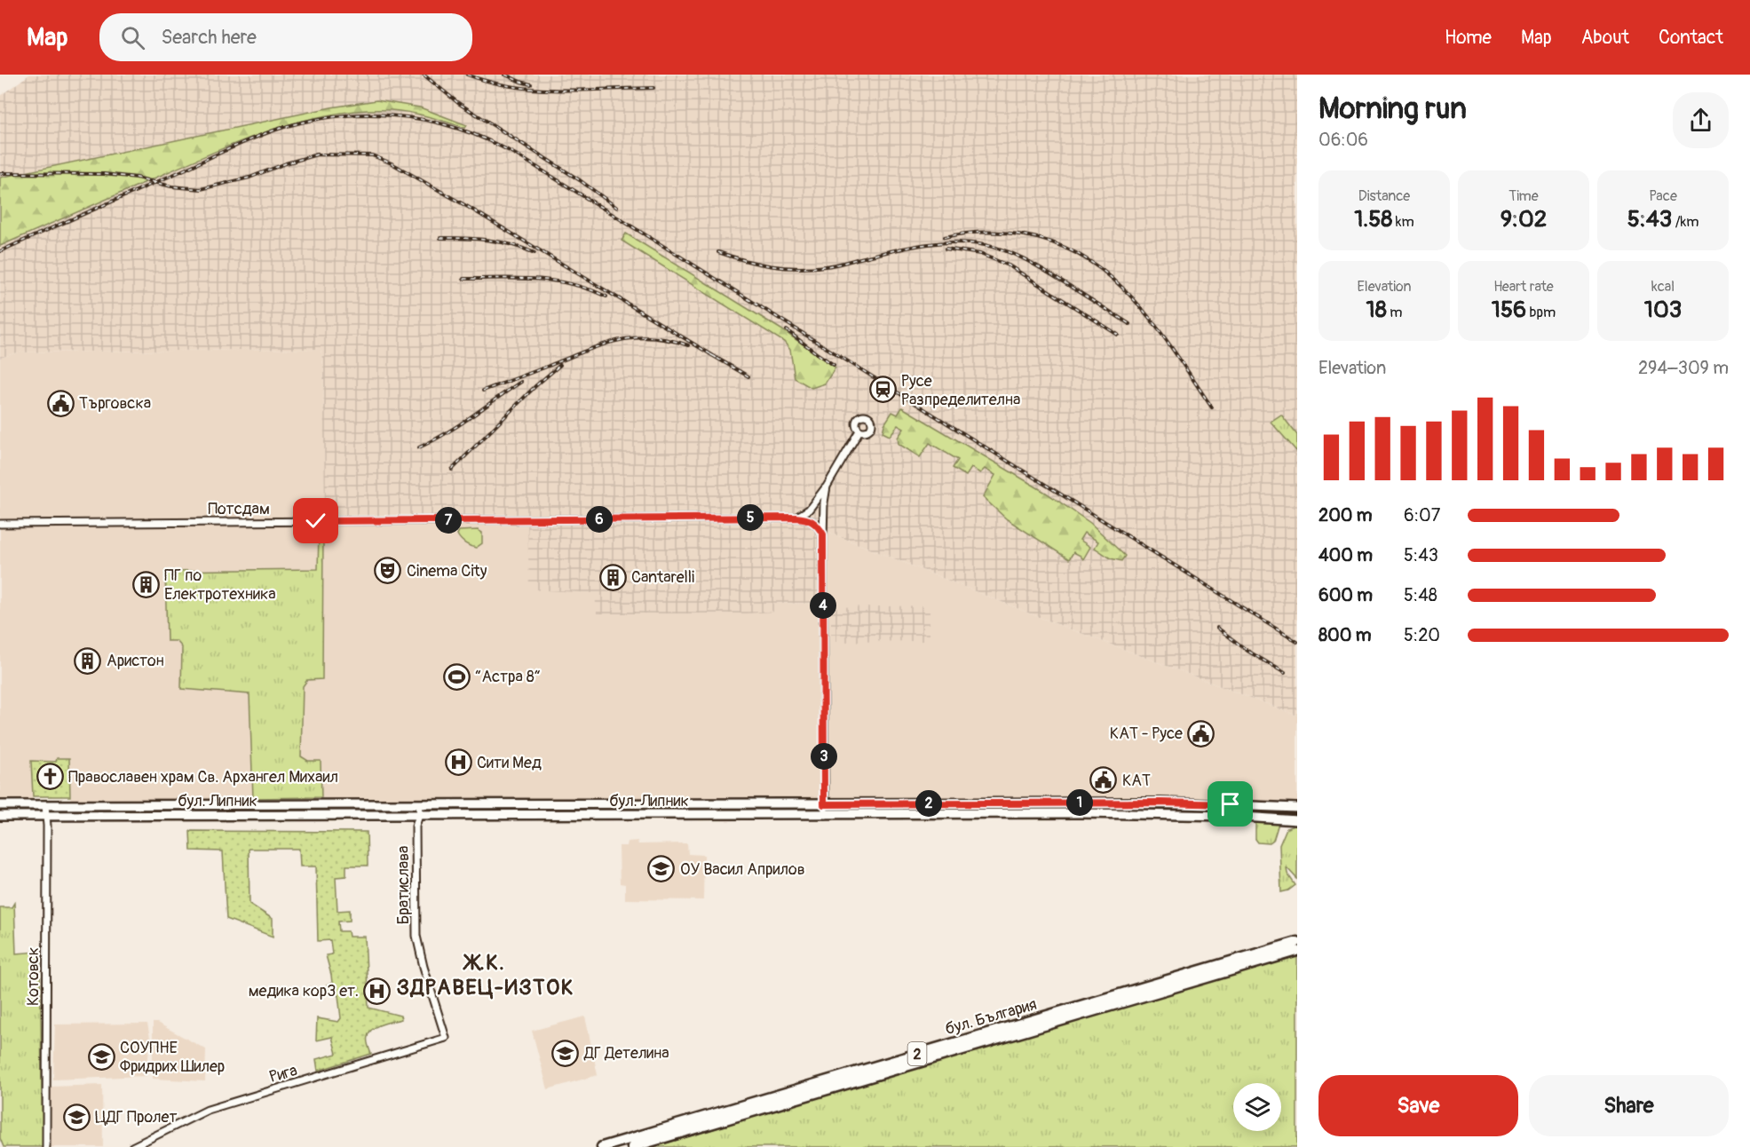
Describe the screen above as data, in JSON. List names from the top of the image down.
{
  "streets": {
    "highway": ["бул. България", "2"],
    "main road": ["бул. Липник"],
    "street": [
      "Потсдам",
      "Братислава",
      "Котовск",
      "Рига"
    ]
  },
  "crossings": [
    ["бул. Липник", "Братислава"],
    ["бул. Липник", "Котовск"],
    ["Братислава", "Рига"]
  ],
  "districts": ["Ж.К. ЗДРАВЕЦ-ИЗТОК"],
  "places": {
    "station": ["Русе Разпределителна"],
    "public building": ["Търговска", "КАТ - Русе", "КАТ"],
    "theatre": ["Cinema City"],
    "building": ["Cantarelli", "ПГ по Електротехника", "Аристон"],
    "sports": ["“Астра 8“"],
    "hospital": ["Сити Мед", "медика кор3 ет."],
    "church": ["Православен храм Св. Архангел Михаил"],
    "school or university": [
      "ОУ Васил Априлов",
      "ДГ Детелина",
      "СОУПНЕ Фридрих Шилер",
      "ЦДГ Пролет"
    ]
  },
  "page": {
    "header": "Map",
    "search": "Search here",
    "nav": [
      "Home",
      "Map",
      "About",
      "Contact"
    ],
    "heading": ["Morning run", "06:06"],
    "stats": [
      ["Distance", "1.58 km"],
      ["Time", "9:02"],
      ["Pace", "5:43 /km"],
      ["Elevation", "18 m"],
      ["Heart rate", "156 bpm"],
      ["kcal", "103"]
    ],
    "chart": ["Elevation", "294–309 m"],
    "list": [
      {
        "name": "200 m",
        "note": "6:07"
      },
      {
        "name": "400 m",
        "note": "5:43"
      },
      {
        "name": "600 m",
        "note": "5:48"
      },
      {
        "name": "800 m",
        "note": "5:20"
      }
    ],
    "pins": [
      "5",
      "6",
      "7",
      "4",
      "3",
      "1",
      "2"
    ],
    "buttons": ["Save", "Share"]
  }
}
